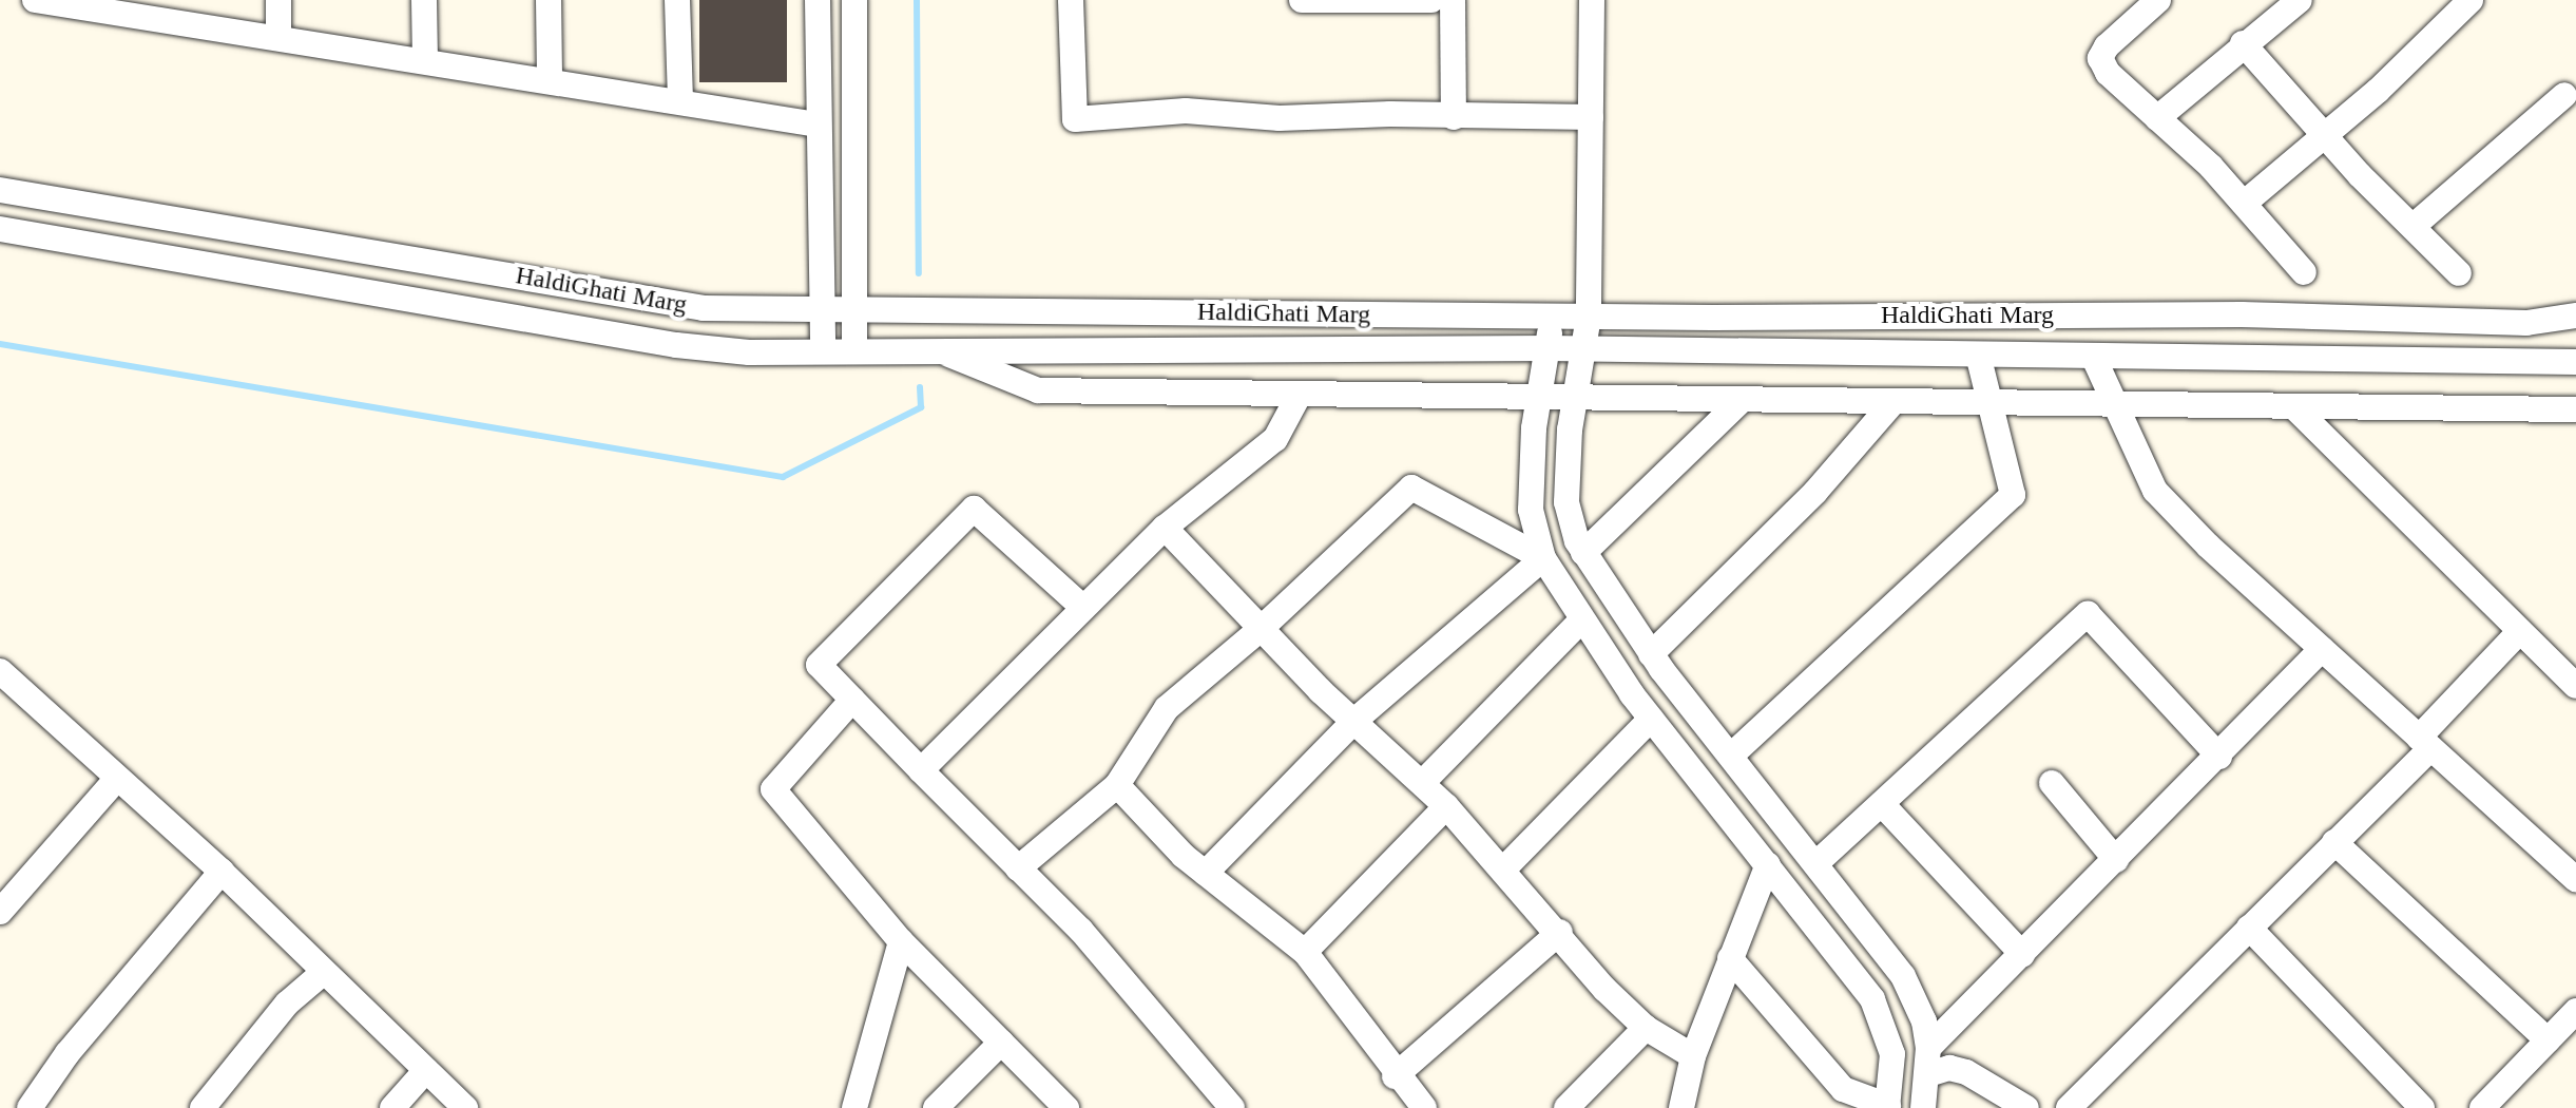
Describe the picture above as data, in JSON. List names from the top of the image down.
{
  "streets": {
    "street": ["HaldiGhati Marg"]
  }
}
